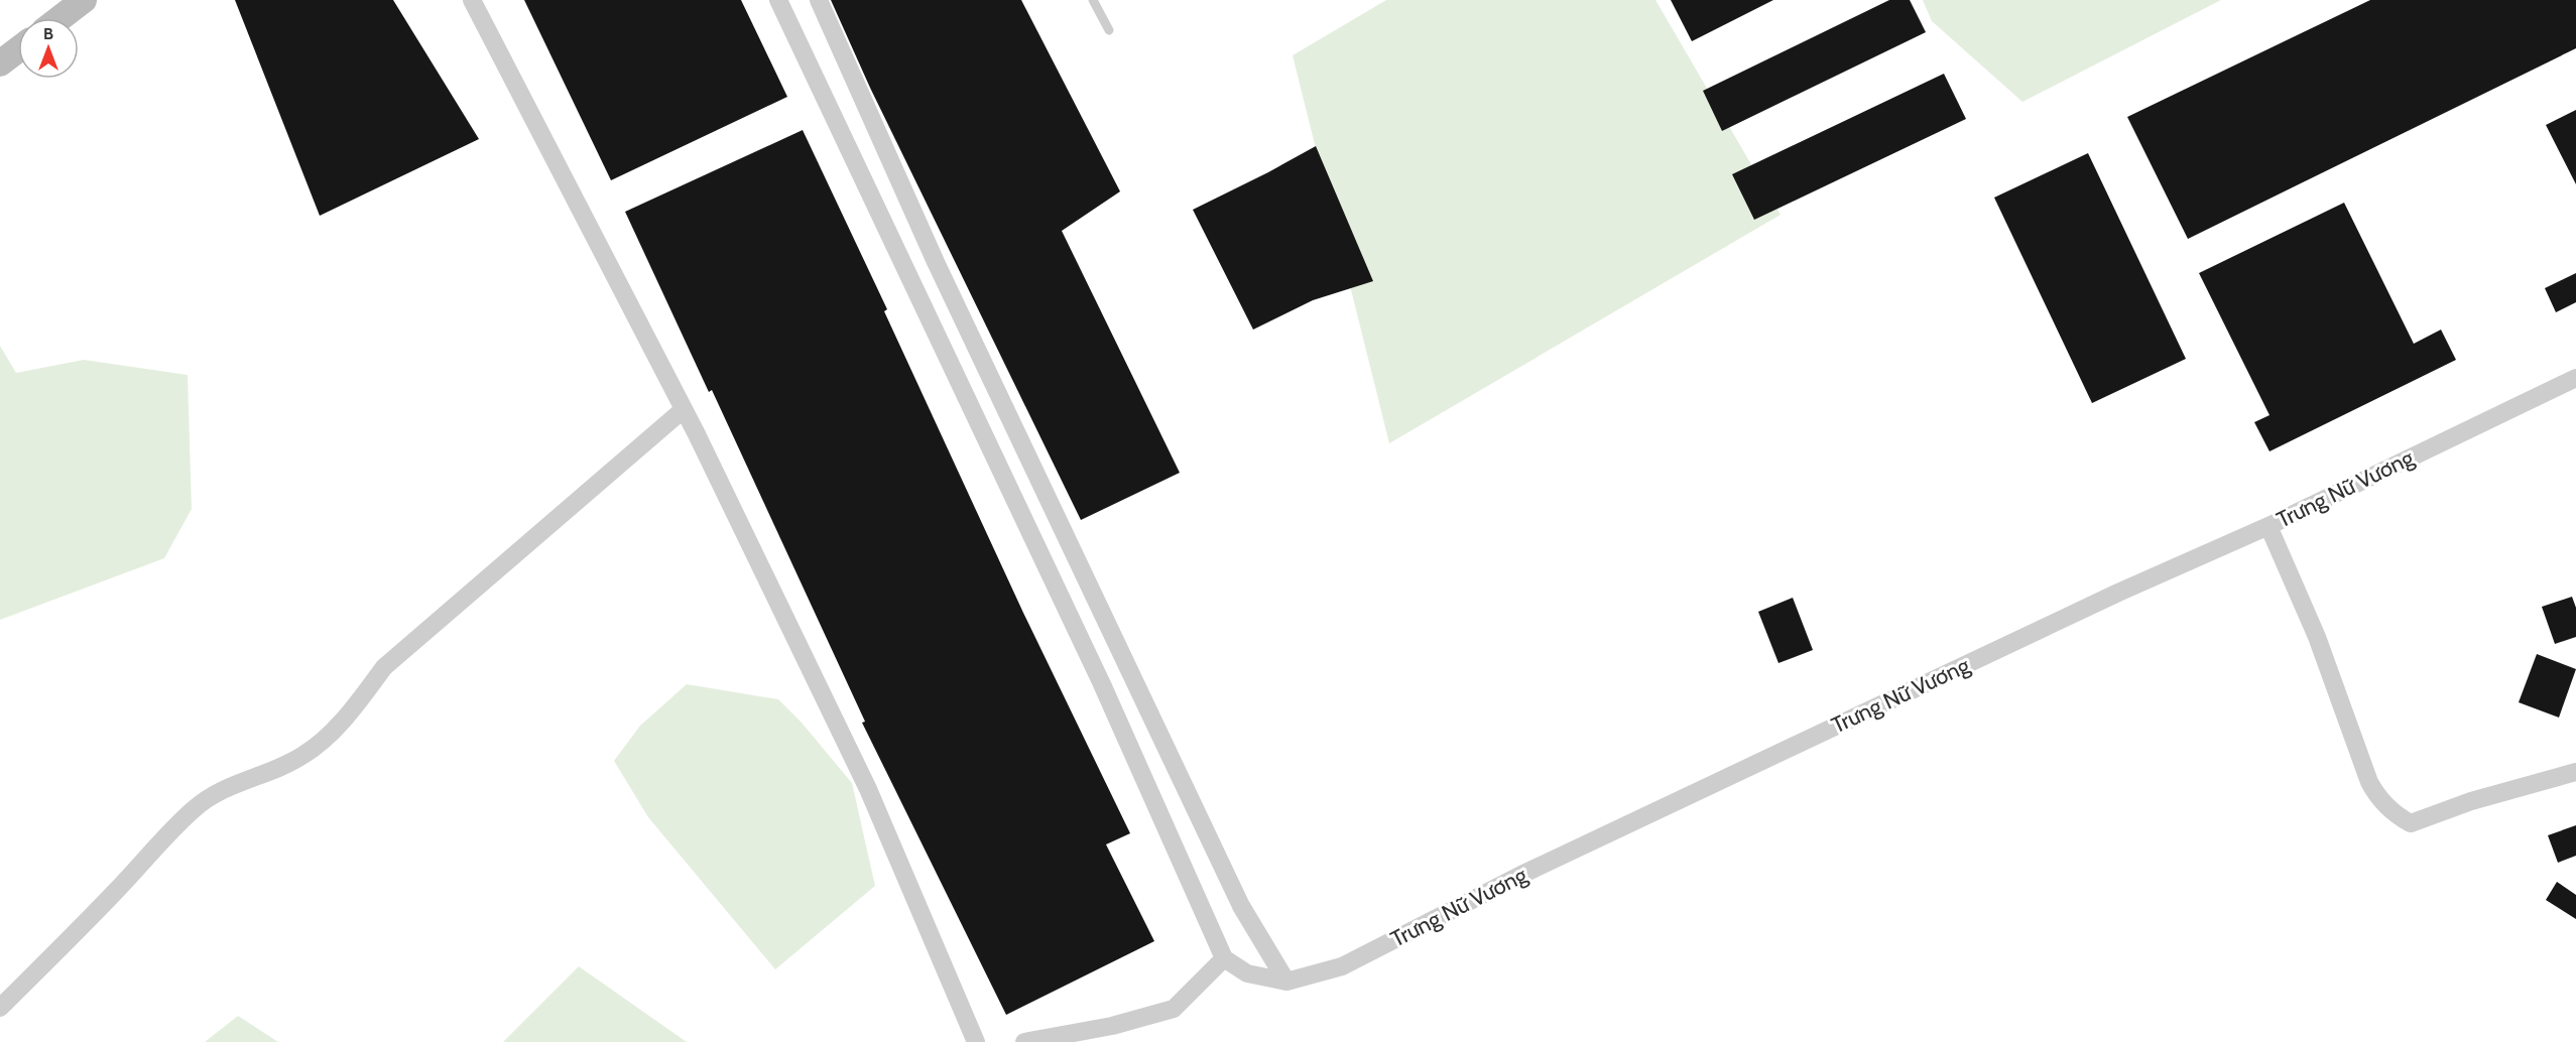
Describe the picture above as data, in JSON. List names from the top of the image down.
{
  "streets": {
    "street": ["Trưng Nữ Vương"]
  },
  "north": "top"
}
